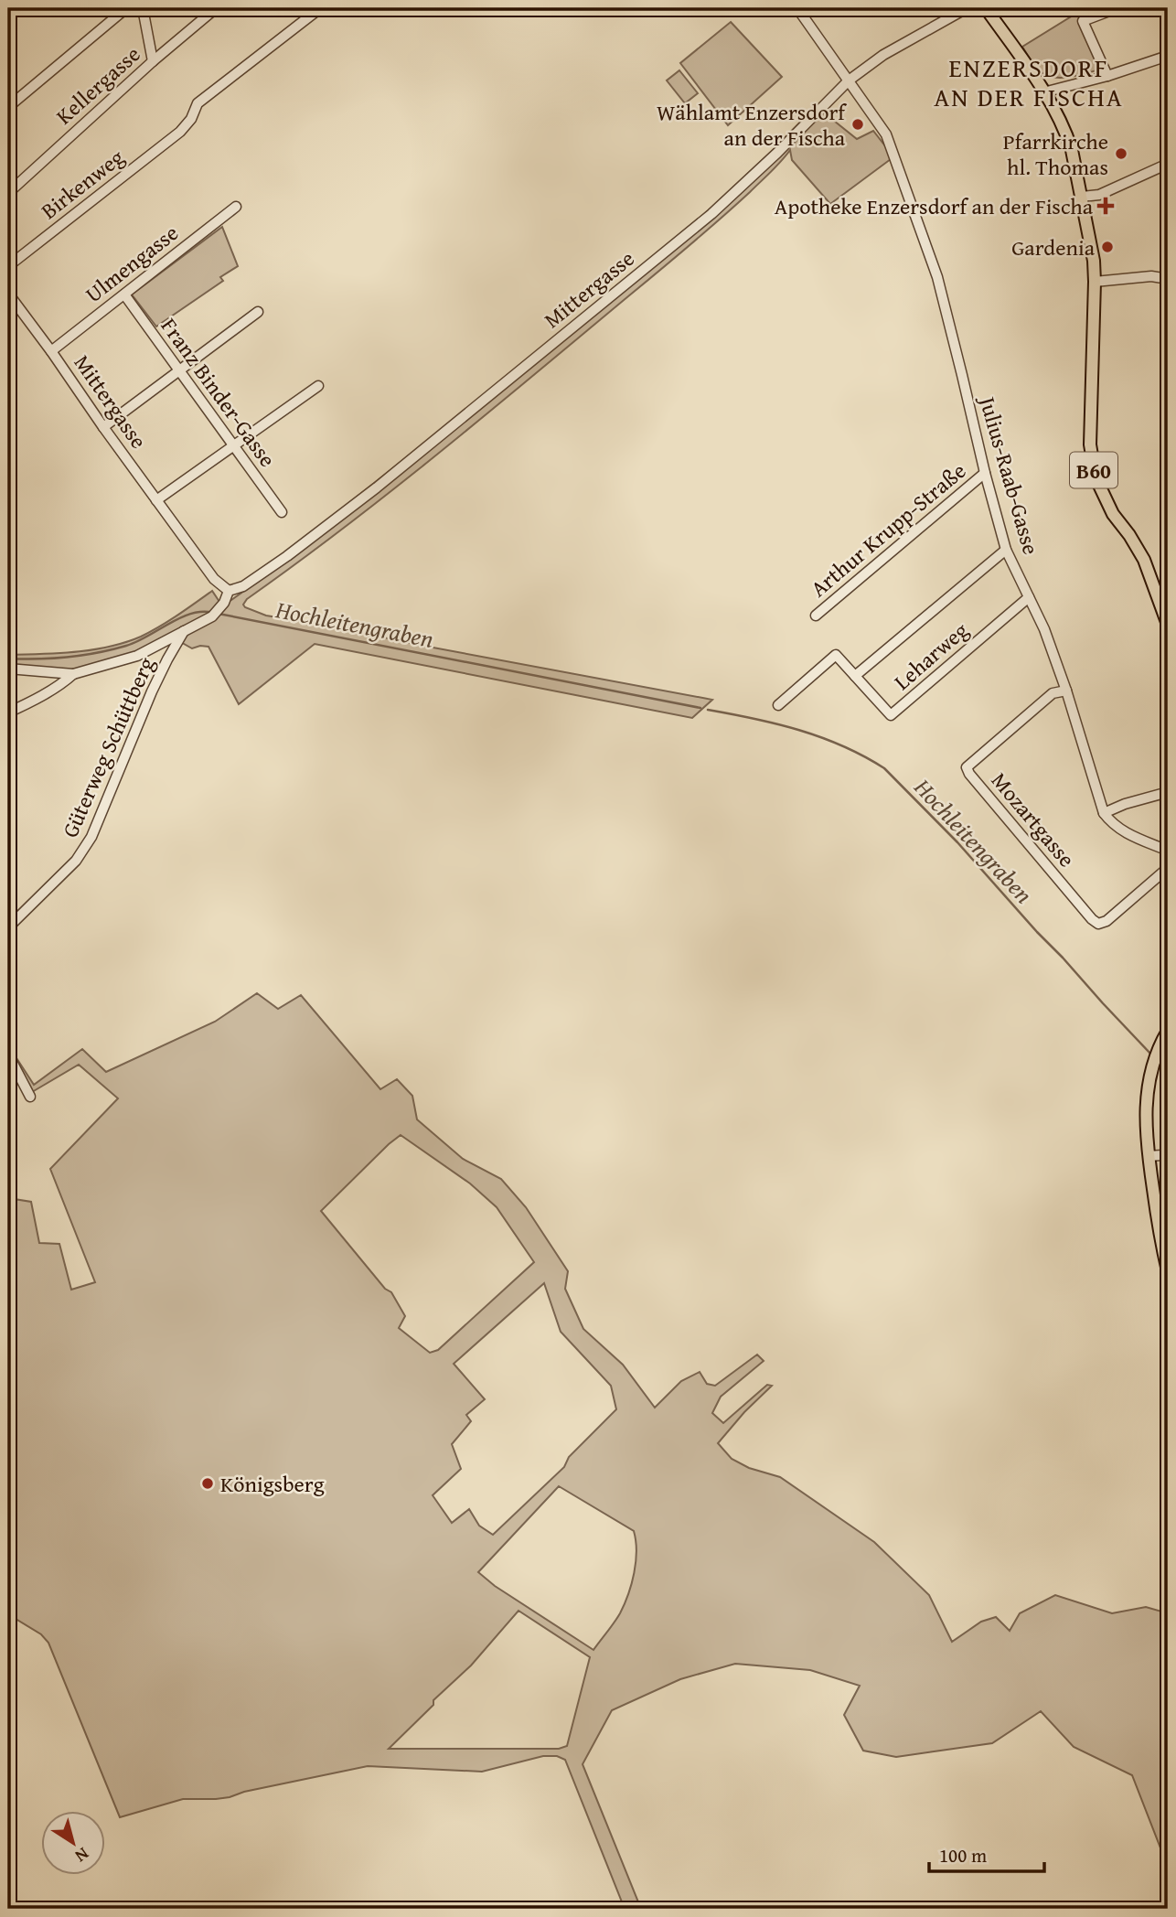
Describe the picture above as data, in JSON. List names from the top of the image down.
{
  "streets": {
    "main road": ["B60"],
    "street": [
      "Kellergasse",
      "Birkenweg",
      "Ulmengasse",
      "Mittergasse",
      "Franz Binder-Gasse",
      "Julius-Raab-Gasse",
      "Arthur Krupp-Straße",
      "Leharweg",
      "Güterweg Schüttberg",
      "Mozartgasse"
    ]
  },
  "crossings": [
    ["Ulmengasse", "Mittergasse"],
    ["Ulmengasse", "Franz Binder-Gasse"],
    ["Mittergasse", "Julius-Raab-Gasse"],
    ["Julius-Raab-Gasse", "Arthur Krupp-Straße"],
    ["Julius-Raab-Gasse", "Leharweg"],
    ["Julius-Raab-Gasse", "Mozartgasse"]
  ],
  "districts": ["ENZERSDORF AN DER FISCHA"],
  "water": ["Hochleitengraben"],
  "places": {
    "other": [
      "Wählamt Enzersdorf an der Fischa",
      "Pfarrkirche hl. Thomas",
      "Gardenia",
      "Königsberg"
    ],
    "health": ["Apotheke Enzersdorf an der Fischa"]
  },
  "scale_bar": "100 m",
  "north": "bottom right"
}
